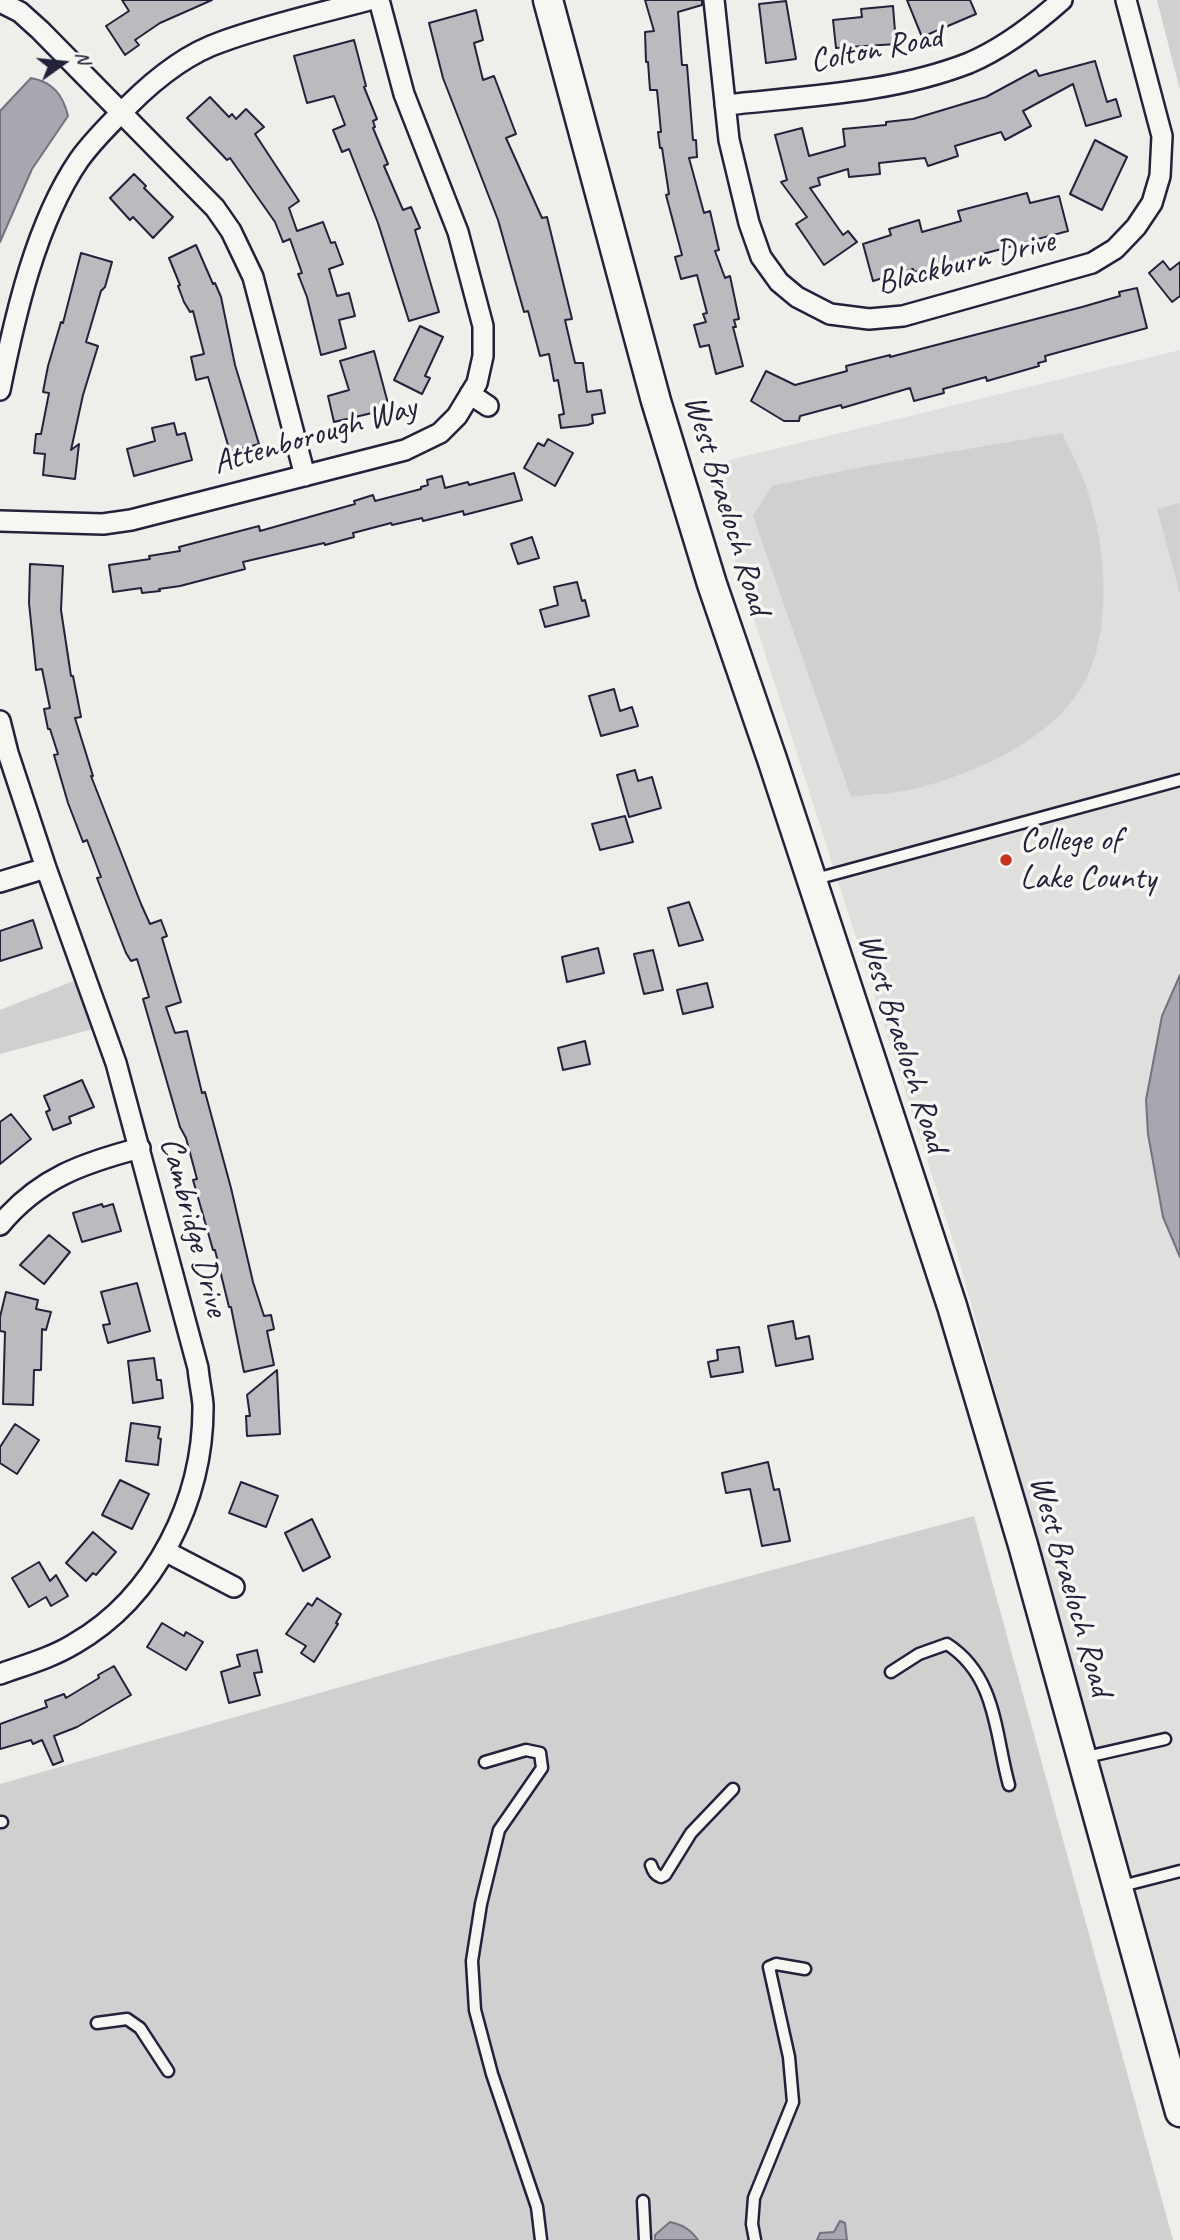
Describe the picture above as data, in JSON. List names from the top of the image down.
{
  "streets": {
    "street": [
      "Colton Road",
      "Blackburn Drive",
      "Attenborough Way",
      "West Braeloch Road",
      "Cambridge Drive"
    ]
  },
  "crossings": [
    ["Colton Road", "Blackburn Drive"]
  ],
  "places": ["College of Lake County"],
  "north": "right"
}
